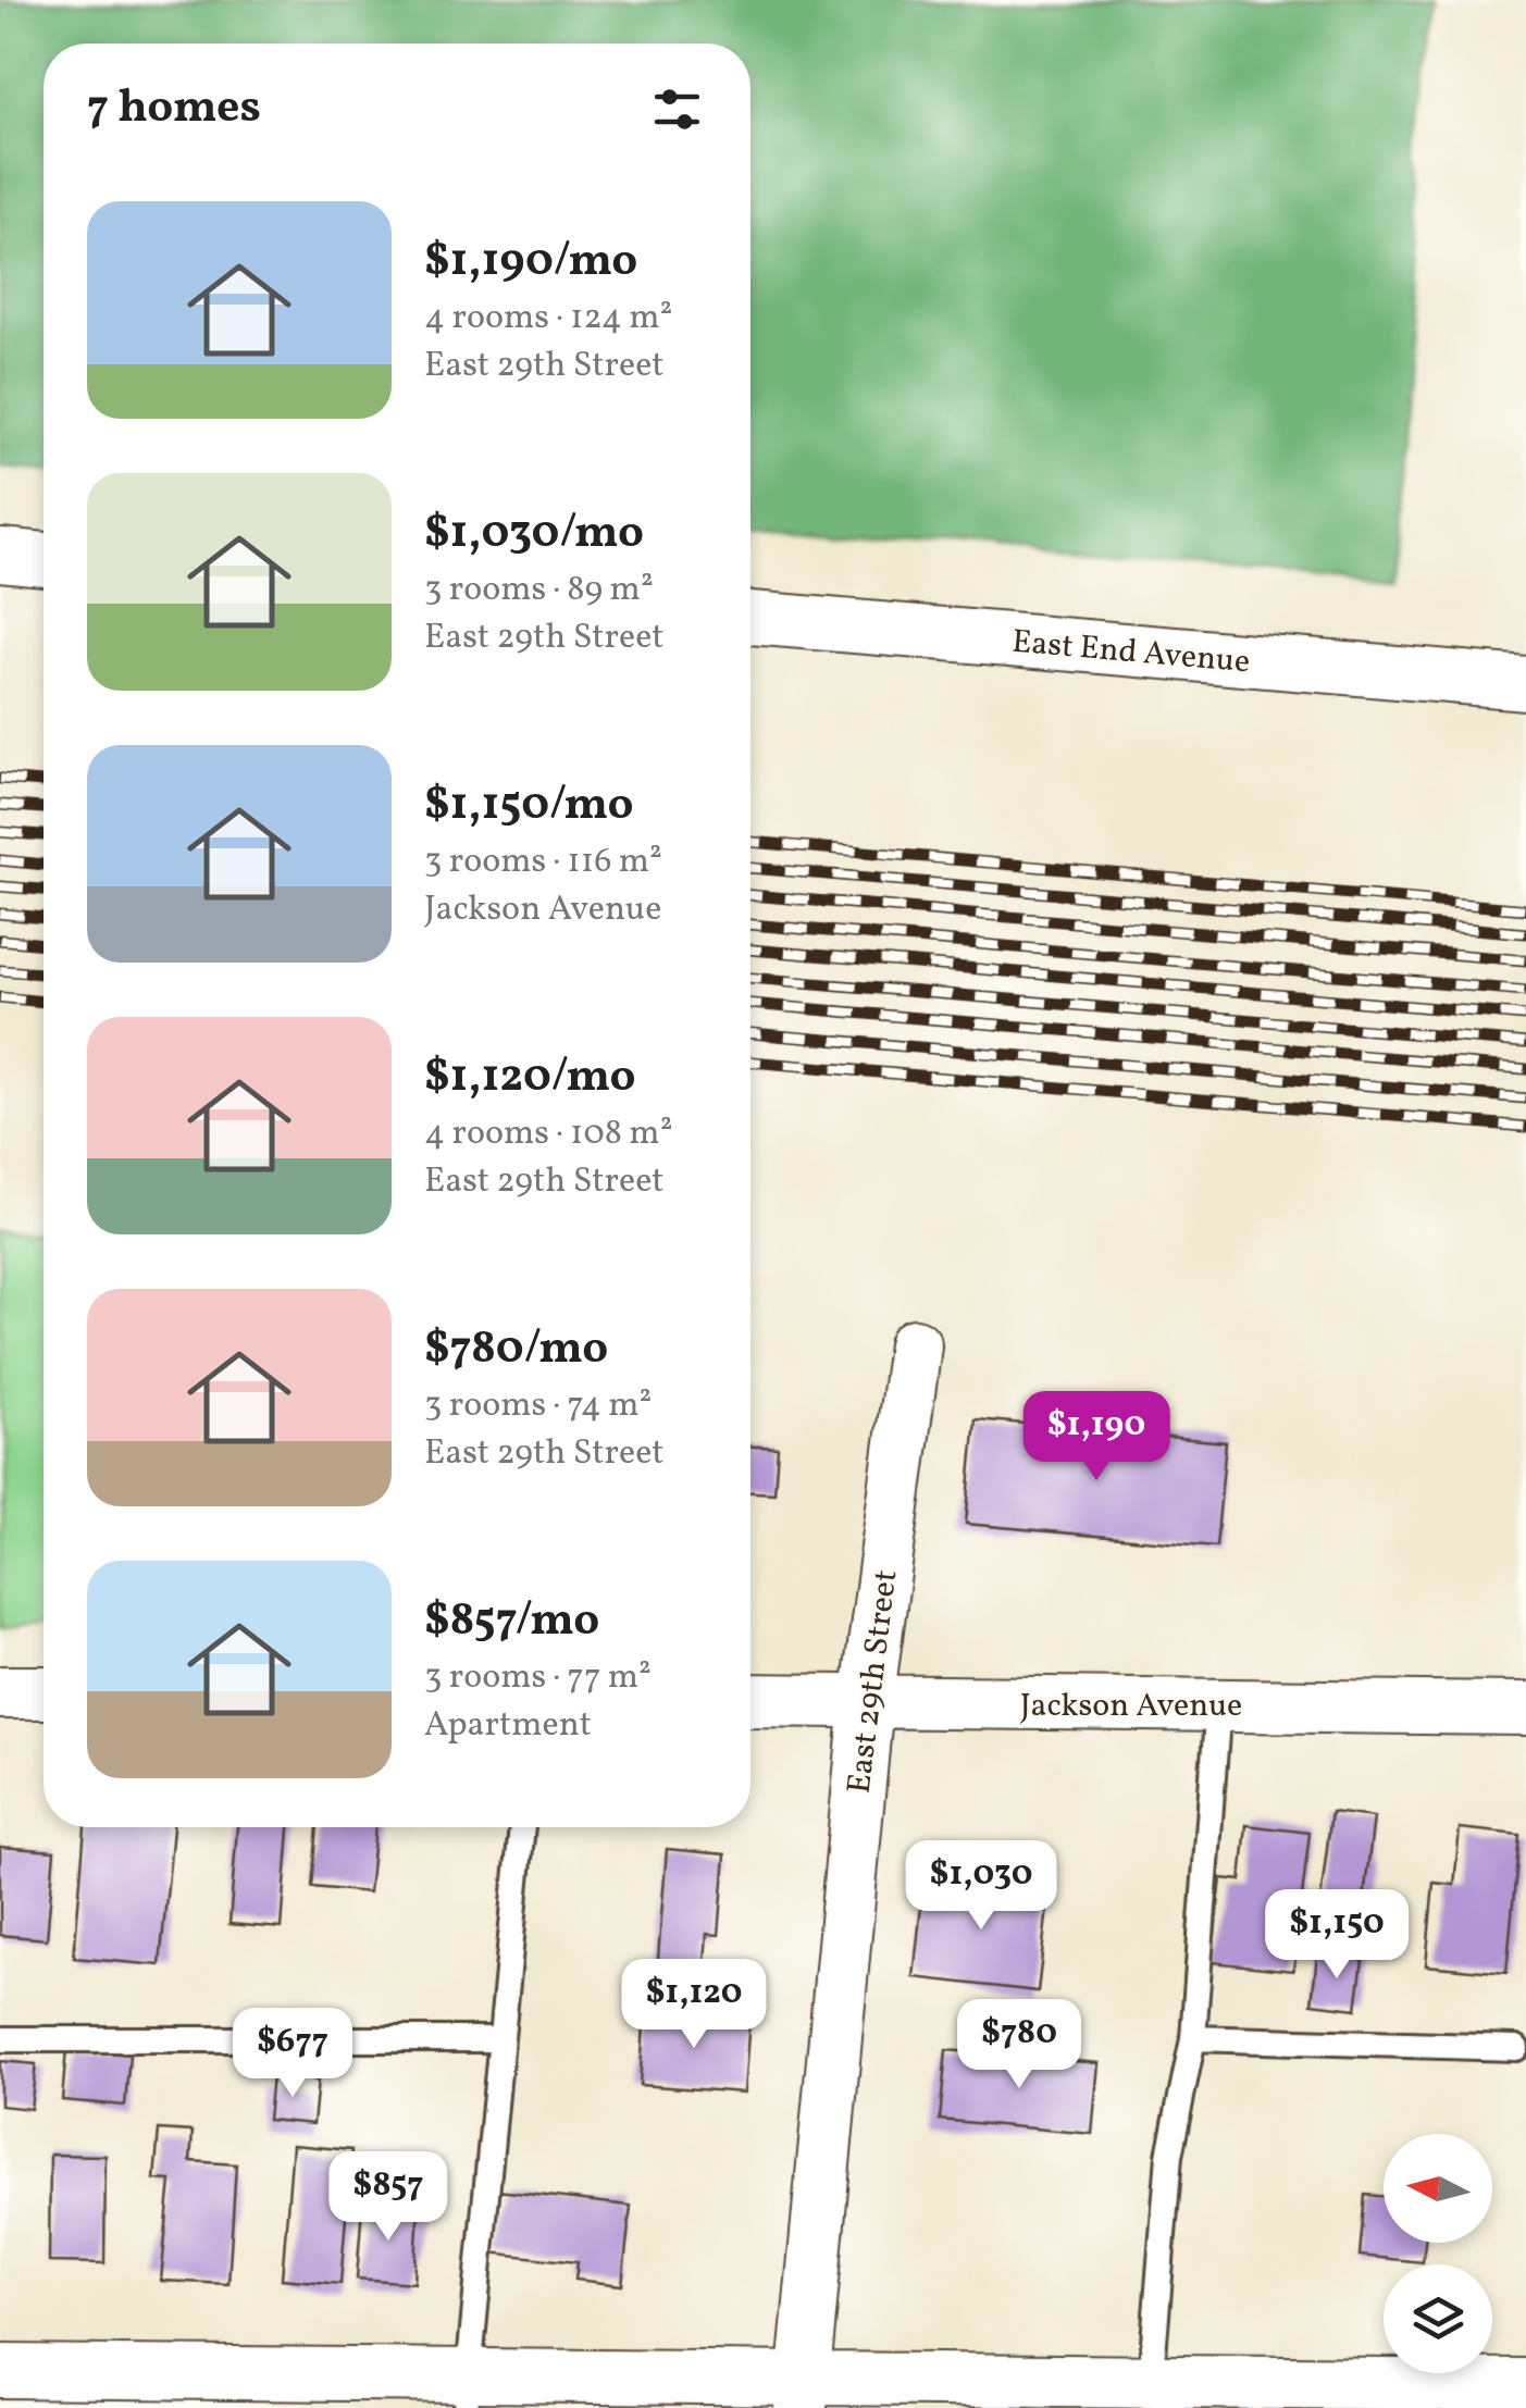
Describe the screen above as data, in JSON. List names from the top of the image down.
{
  "streets": {
    "street": ["East End Avenue", "East 29th Street", "Jackson Avenue"]
  },
  "crossings": [
    ["East 29th Street", "Jackson Avenue"]
  ],
  "north": "left",
  "page": {
    "heading": "7 homes",
    "list": [
      {
        "name": "$1,190/mo",
        "note": "4 rooms · 124 m² · East 29th Street"
      },
      {
        "name": "$1,030/mo",
        "note": "3 rooms · 89 m² · East 29th Street"
      },
      {
        "name": "$1,150/mo",
        "note": "3 rooms · 116 m² · Jackson Avenue"
      },
      {
        "name": "$1,120/mo",
        "note": "4 rooms · 108 m² · East 29th Street"
      },
      {
        "name": "$780/mo",
        "note": "3 rooms · 74 m² · East 29th Street"
      },
      {
        "name": "$857/mo",
        "note": "3 rooms · 77 m² · Apartment"
      }
    ],
    "price": [
      "$1,190",
      "$1,030",
      "$1,150",
      "$1,120",
      "$780",
      "$677",
      "$857"
    ]
  }
}
